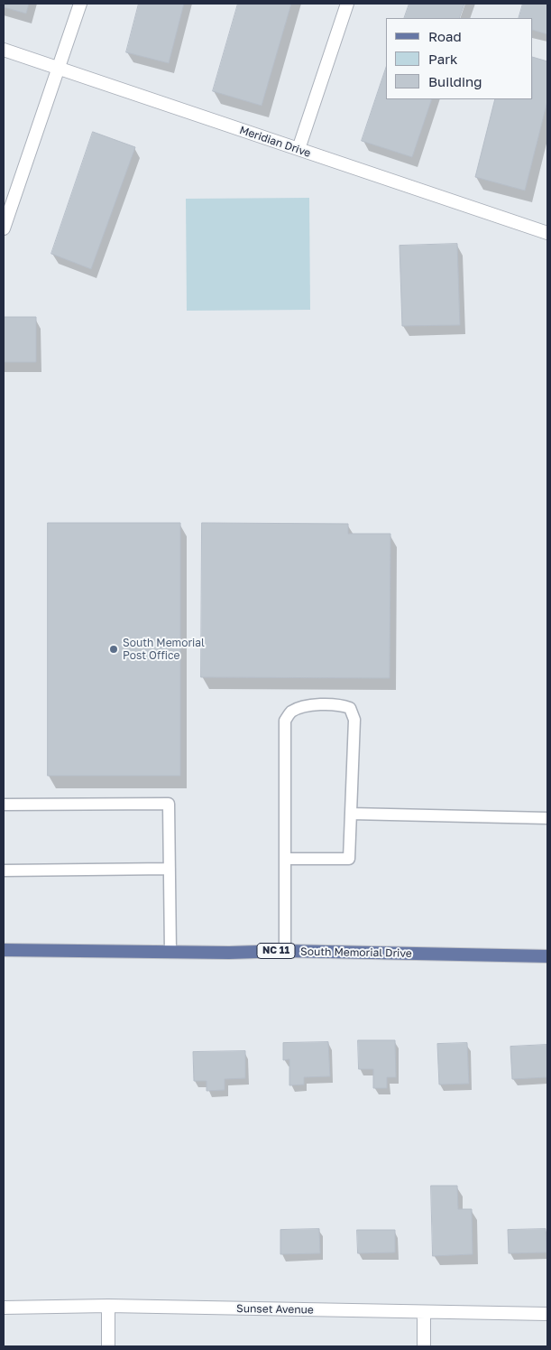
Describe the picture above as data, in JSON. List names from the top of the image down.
{
  "streets": {
    "main road": ["NC 11", "South Memorial Drive"],
    "street": ["Meridian Drive", "Sunset Avenue"]
  },
  "places": ["South Memorial Post Office"],
  "legend": ["Road", "Park", "Building"]
}
